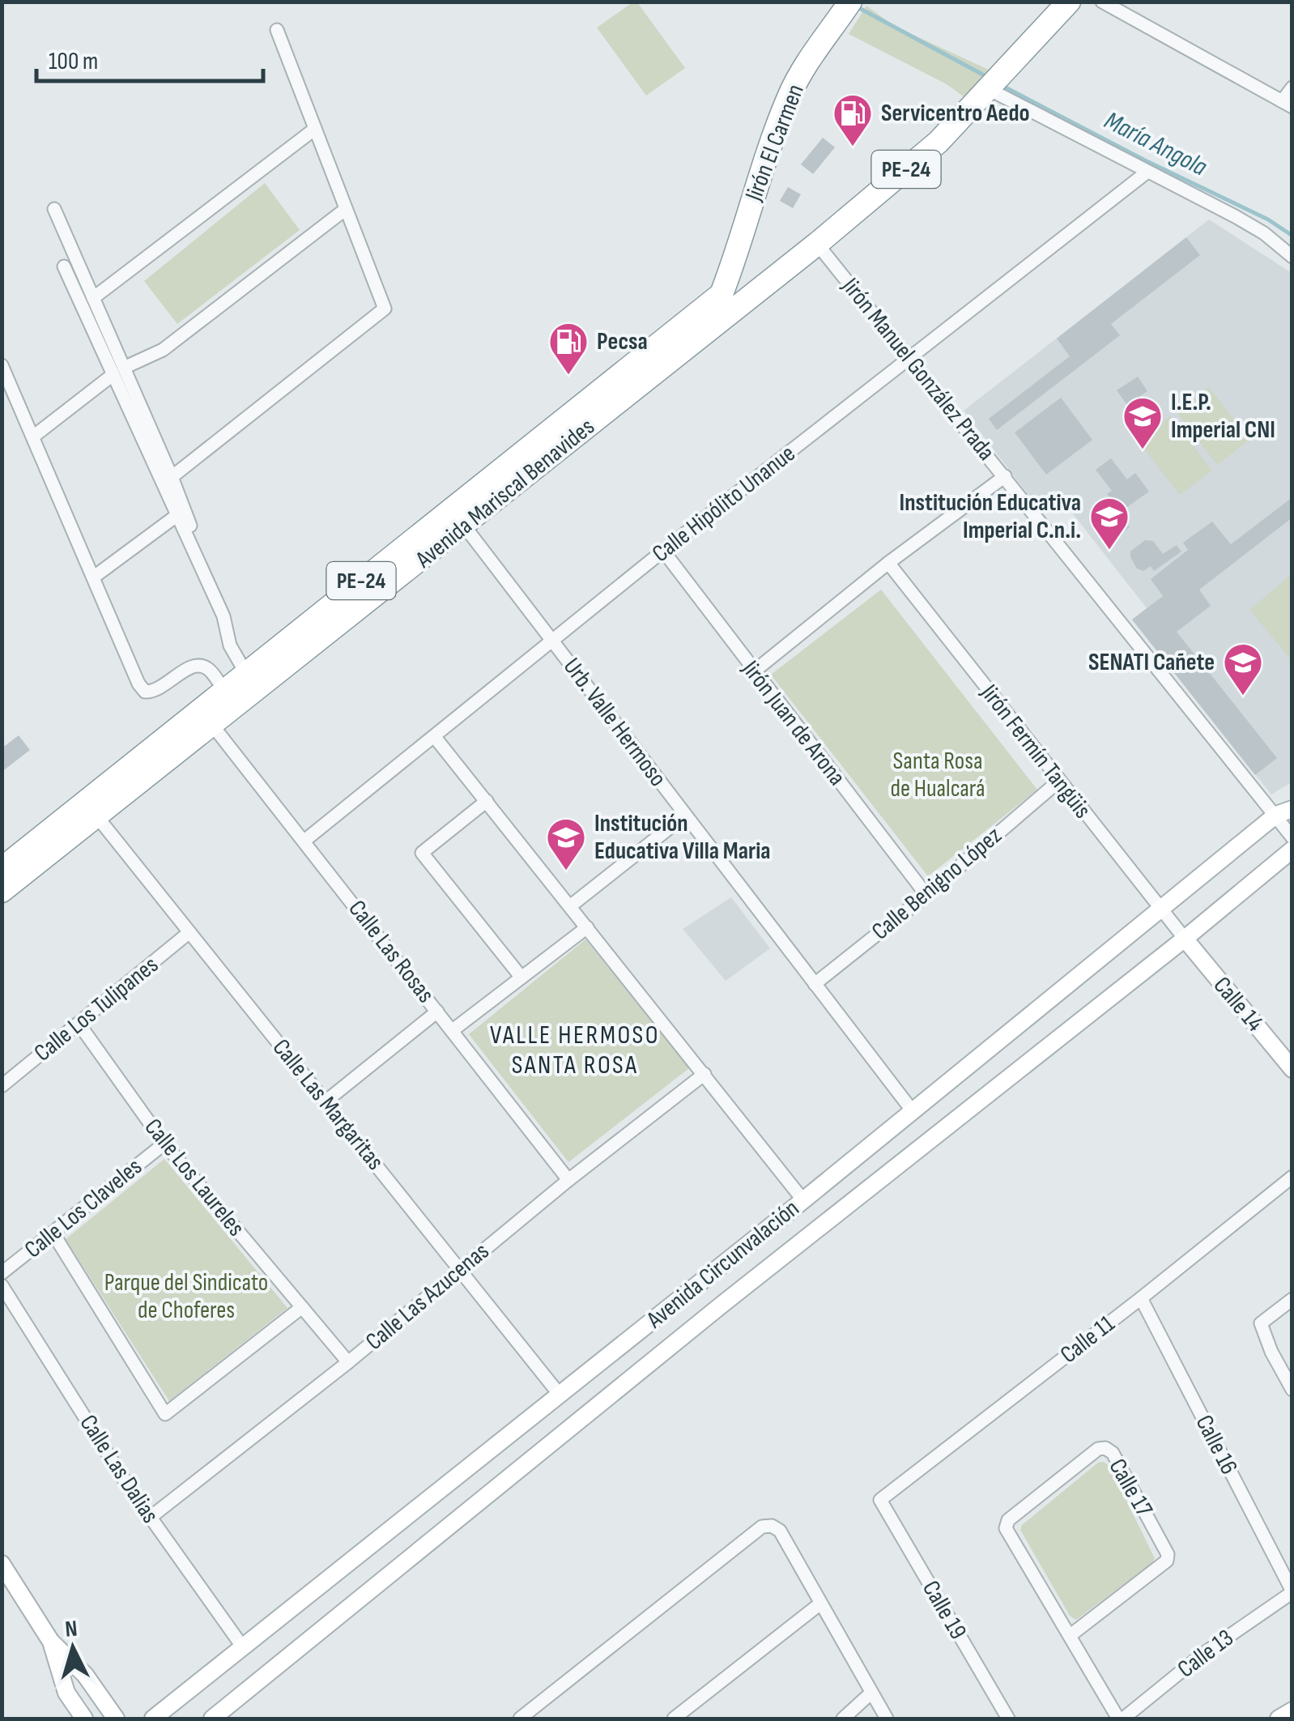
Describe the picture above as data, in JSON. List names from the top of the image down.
{
  "streets": {
    "highway": ["Jirón El Carmen", "PE-24", "Avenida Mariscal Benavides"],
    "street": [
      "Jirón Manuel González Prada",
      "Calle Hipólito Unanue",
      "Urb. Valle Hermoso",
      "Jirón Juan de Arona",
      "Jirón Fermín Tangüis",
      "Calle Benigno López",
      "Calle Las Rosas",
      "Calle 14",
      "Calle Los Tulipanes",
      "Calle Las Margaritas",
      "Calle Los Laureles",
      "Calle Los Claveles",
      "Avenida Circunvalación",
      "Calle Las Azucenas",
      "Calle 11",
      "Calle 16",
      "Calle Las Dalias",
      "Calle 17",
      "Calle 19",
      "Calle 13"
    ]
  },
  "crossings": [
    ["Jirón El Carmen", "Avenida Mariscal Benavides"],
    ["PE-24", "Jirón Manuel González Prada"],
    ["PE-24", "Avenida Mariscal Benavides"],
    ["Jirón Manuel González Prada", "Avenida Mariscal Benavides"],
    ["Jirón Manuel González Prada", "Calle Hipólito Unanue"],
    ["Jirón Manuel González Prada", "Avenida Circunvalación"],
    ["Avenida Mariscal Benavides", "Urb. Valle Hermoso"],
    ["Avenida Mariscal Benavides", "Calle Las Rosas"],
    ["Avenida Mariscal Benavides", "Calle Las Margaritas"],
    ["Calle Hipólito Unanue", "Urb. Valle Hermoso"],
    ["Calle Hipólito Unanue", "Jirón Juan de Arona"],
    ["Calle Hipólito Unanue", "Calle Las Rosas"],
    ["Urb. Valle Hermoso", "Calle Benigno López"],
    ["Urb. Valle Hermoso", "Avenida Circunvalación"],
    ["Jirón Juan de Arona", "Calle Benigno López"],
    ["Jirón Fermín Tangüis", "Calle Benigno López"],
    ["Jirón Fermín Tangüis", "Calle 14"],
    ["Jirón Fermín Tangüis", "Avenida Circunvalación"],
    ["Calle Las Rosas", "Calle Las Azucenas"],
    ["Calle 14", "Avenida Circunvalación"],
    ["Calle Los Tulipanes", "Calle Las Margaritas"],
    ["Calle Los Tulipanes", "Calle Los Laureles"],
    ["Calle Las Margaritas", "Avenida Circunvalación"],
    ["Calle Las Margaritas", "Calle Las Azucenas"],
    ["Calle Los Laureles", "Calle Los Claveles"],
    ["Calle Los Laureles", "Calle Las Azucenas"],
    ["Avenida Circunvalación", "Calle Las Dalias"],
    ["Calle Las Azucenas", "Calle Las Dalias"],
    ["Calle 11", "Calle 16"],
    ["Calle 11", "Calle 19"],
    ["Calle 16", "Calle 13"],
    ["Calle 17", "Calle 13"]
  ],
  "districts": ["VALLE HERMOSO SANTA ROSA"],
  "water": ["María Angola"],
  "parks": ["Santa Rosa de Hualcará", "Parque del Sindicato de Choferes"],
  "places": {
    "fuel station": ["Servicentro Aedo", "Pecsa"],
    "school or university": [
      "I.E.P. Imperial CNI",
      "Institución Educativa Imperial C.n.i.",
      "SENATI Cañete",
      "Institución Educativa Villa Maria"
    ]
  },
  "scale_bar": "100 m",
  "north": "top"
}
